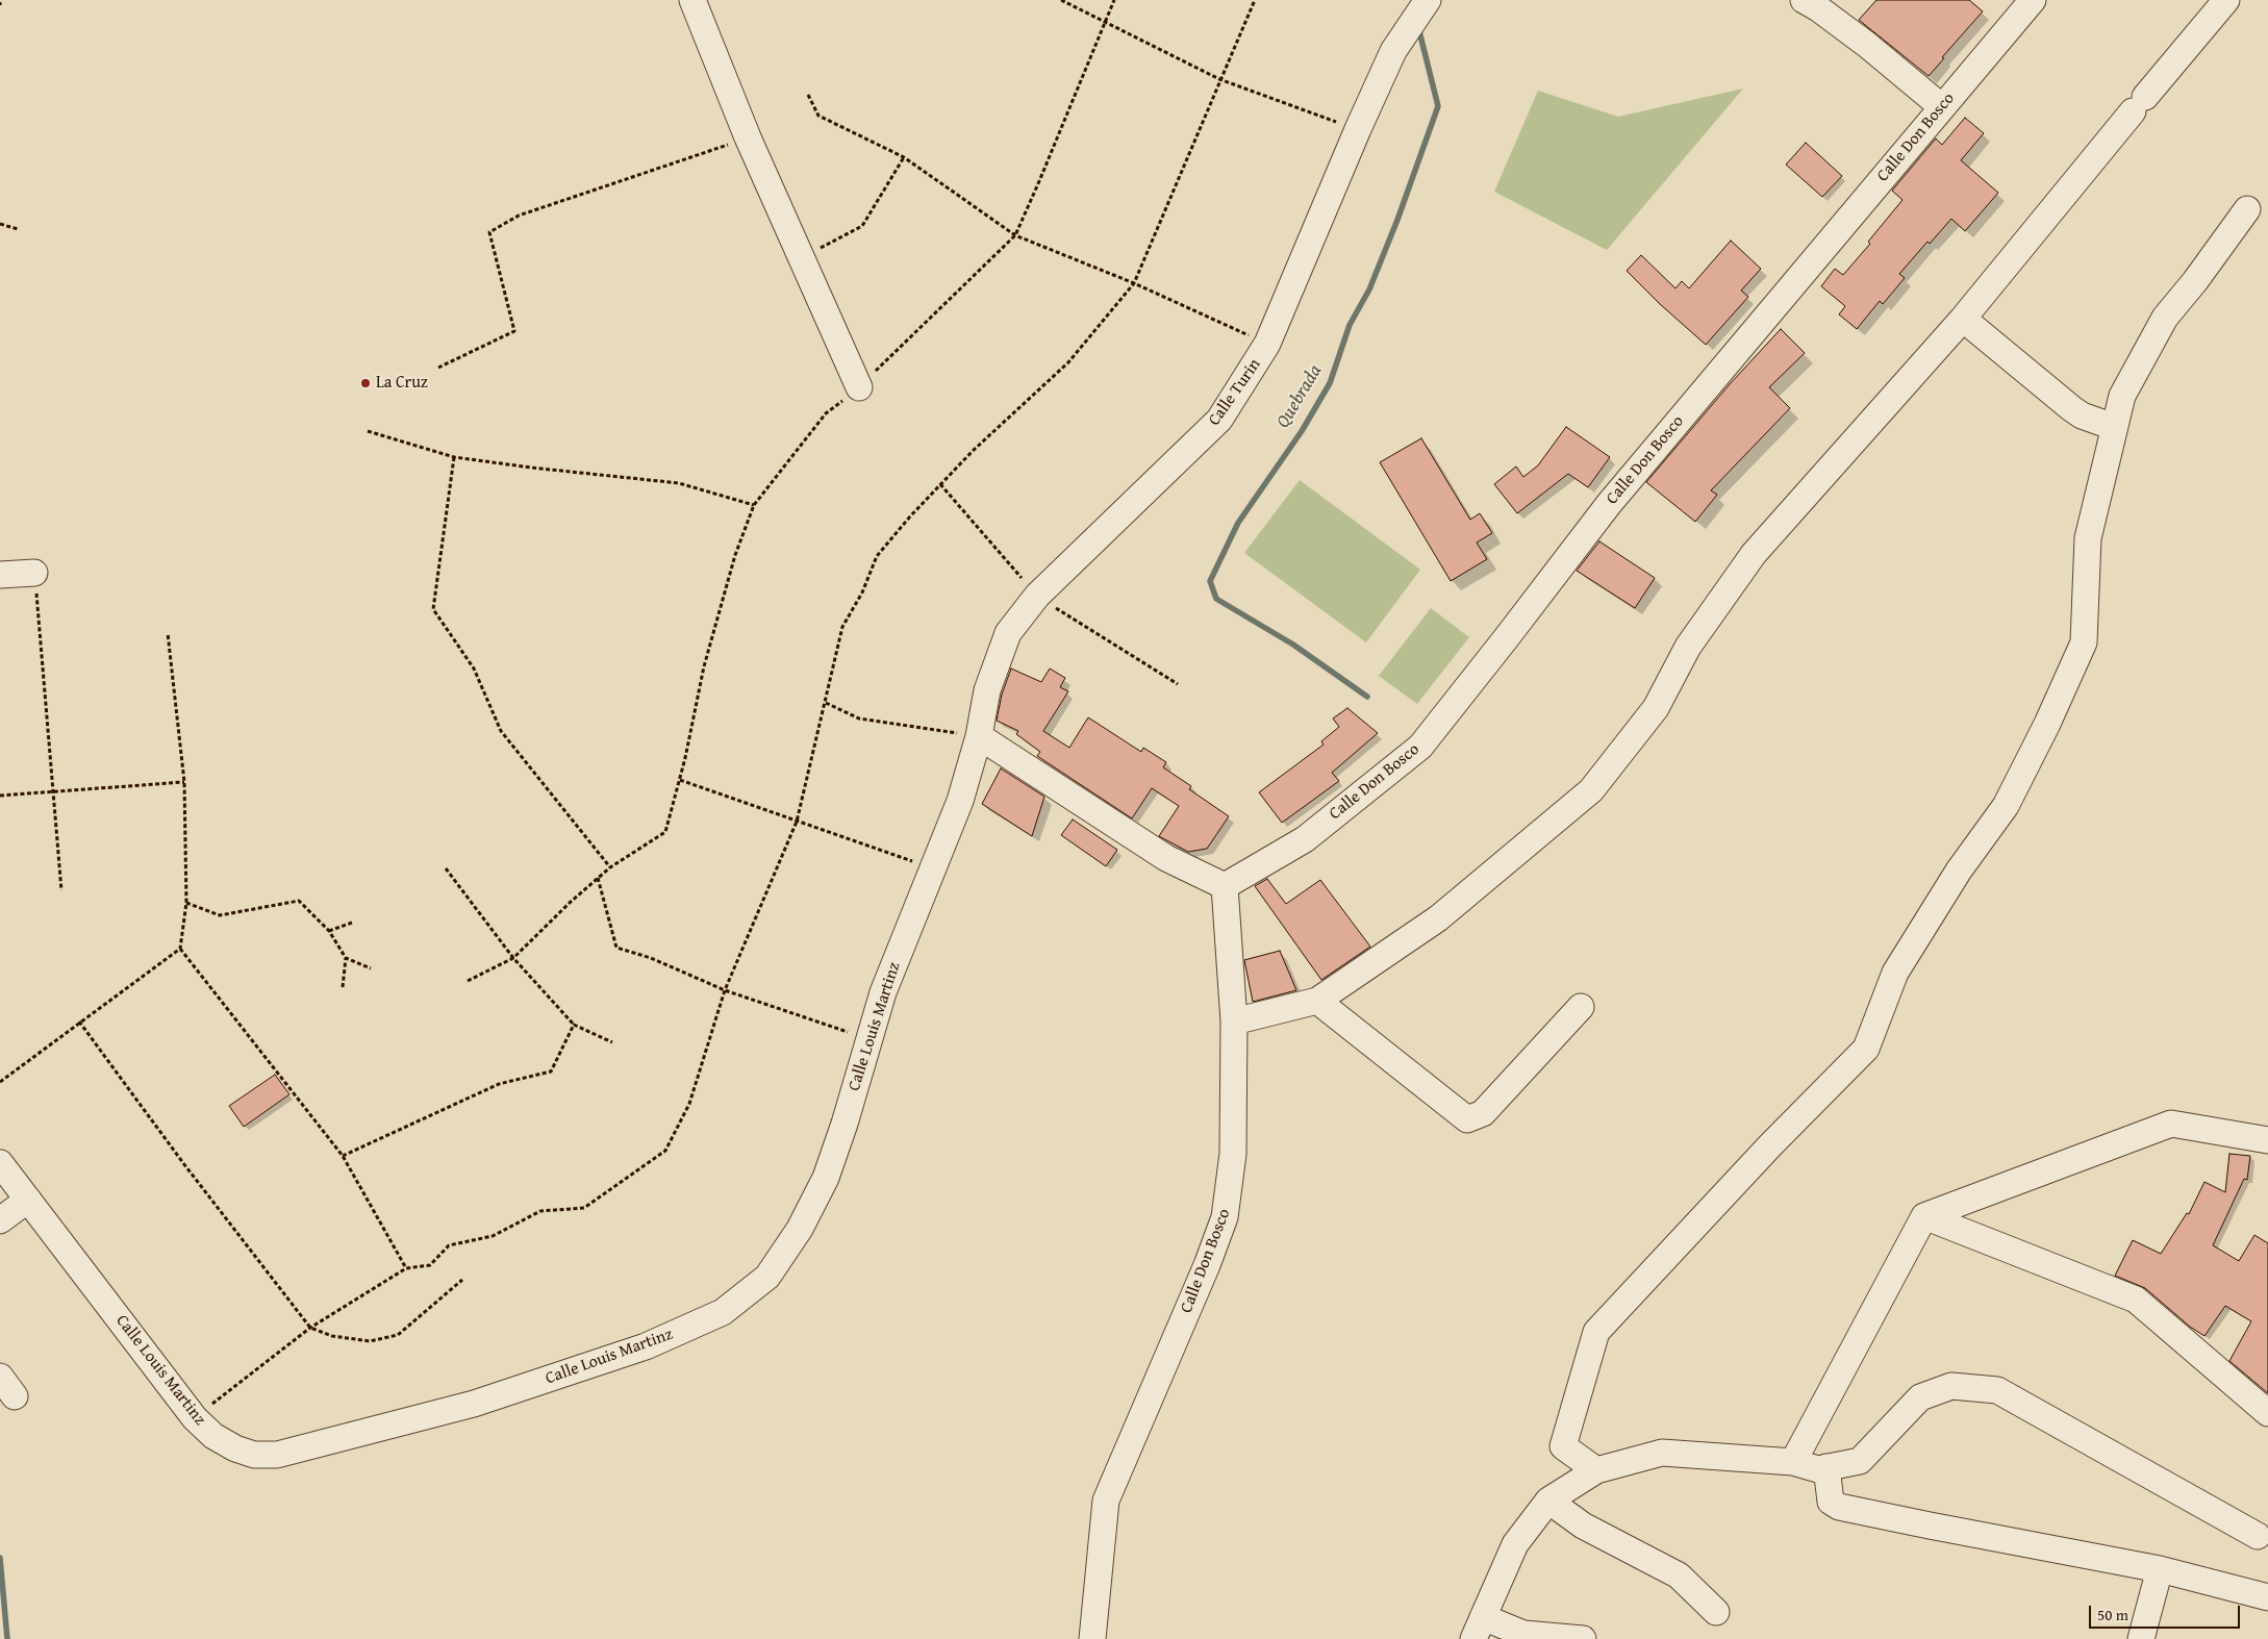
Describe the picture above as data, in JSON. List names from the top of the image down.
{
  "streets": {
    "street": ["Calle Don Bosco", "Calle Turin", "Calle Louis Martinz"]
  },
  "crossings": [
    ["Calle Turin", "Calle Louis Martinz"]
  ],
  "water": ["Quebrada"],
  "places": ["La Cruz"],
  "scale_bar": "50 m"
}
